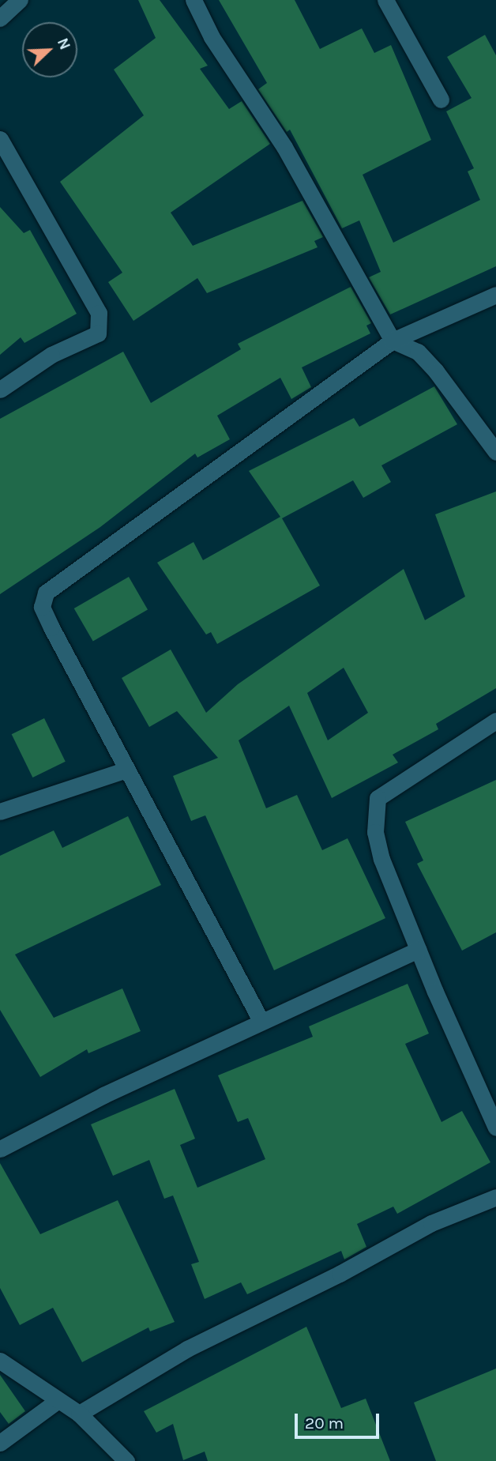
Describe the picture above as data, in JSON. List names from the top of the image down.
{
  "scale_bar": "20 m",
  "north": "top right"
}
